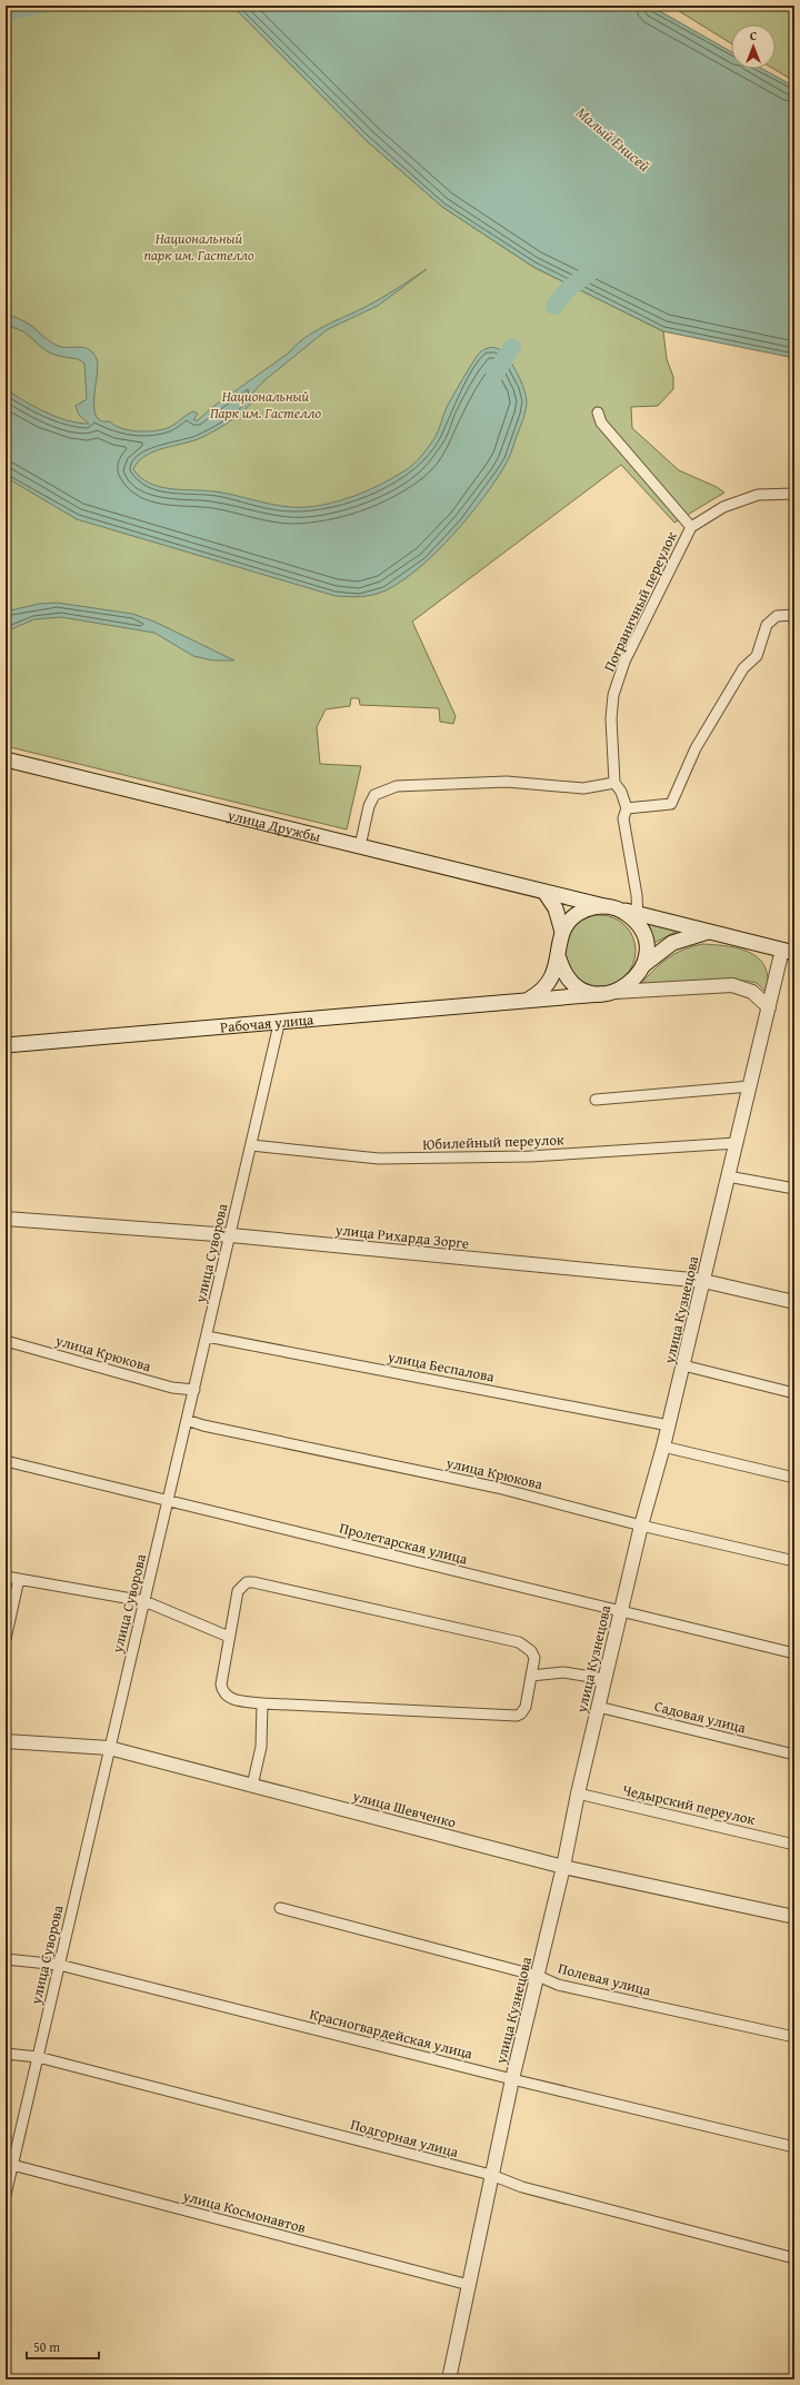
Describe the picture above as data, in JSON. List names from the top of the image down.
{
  "streets": {
    "main road": ["улица Дружбы", "Рабочая улица"],
    "street": [
      "Пограничный переулок",
      "Юбилейный переулок",
      "улица Рихарда Зорге",
      "улица Суворова",
      "улица Кузнецова",
      "улица Крюкова",
      "улица Беспалова",
      "Пролетарская улица",
      "Садовая улица",
      "Чедырский переулок",
      "улица Шевченко",
      "Полевая улица",
      "Красногвардейская улица",
      "Подгорная улица",
      "улица Космонавтов"
    ]
  },
  "crossings": [
    ["улица Дружбы", "Рабочая улица"],
    ["Рабочая улица", "улица Суворова"],
    ["Юбилейный переулок", "улица Суворова"],
    ["Юбилейный переулок", "улица Кузнецова"],
    ["улица Рихарда Зорге", "улица Суворова"],
    ["улица Рихарда Зорге", "улица Кузнецова"],
    ["улица Суворова", "улица Крюкова"],
    ["улица Суворова", "улица Беспалова"],
    ["улица Суворова", "Пролетарская улица"],
    ["улица Суворова", "улица Шевченко"],
    ["улица Суворова", "Красногвардейская улица"],
    ["улица Суворова", "Подгорная улица"],
    ["улица Суворова", "улица Космонавтов"],
    ["улица Кузнецова", "улица Крюкова"],
    ["улица Кузнецова", "улица Беспалова"],
    ["улица Кузнецова", "Пролетарская улица"],
    ["улица Кузнецова", "Садовая улица"],
    ["улица Кузнецова", "Чедырский переулок"],
    ["улица Кузнецова", "улица Шевченко"],
    ["улица Кузнецова", "Полевая улица"],
    ["улица Кузнецова", "Красногвардейская улица"],
    ["улица Кузнецова", "Подгорная улица"],
    ["улица Кузнецова", "улица Космонавтов"]
  ],
  "water": ["Малый Енисей"],
  "parks": ["Национальный парк им. Гастелло", "Национальный Парк им. Гастелло"],
  "scale_bar": "50 m",
  "north": "top"
}
